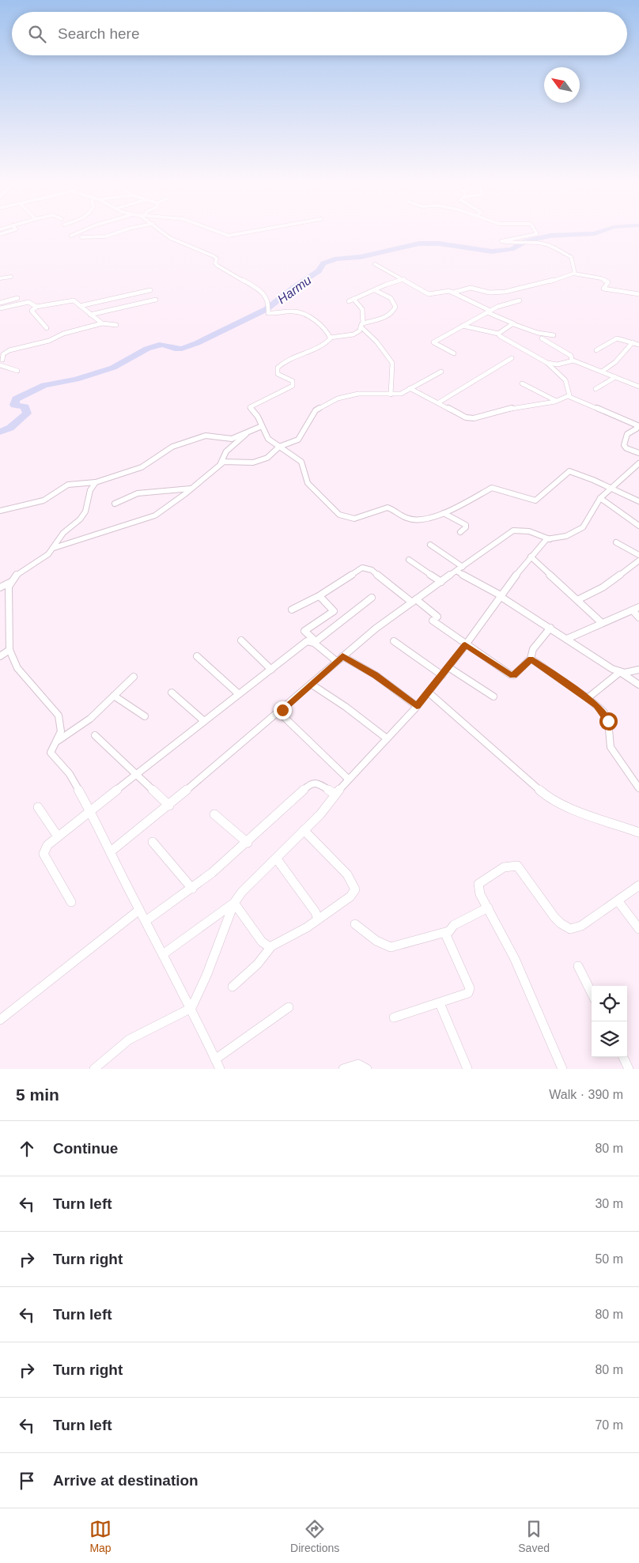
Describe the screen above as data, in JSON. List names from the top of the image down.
{
  "water": ["Harmu"],
  "north": "top left",
  "page": {
    "search": "Search here",
    "heading": ["5 min", "Walk · 390 m"],
    "list": [
      ["Continue", "80 m"],
      ["Turn left", "30 m"],
      ["Turn right", "50 m"],
      ["Turn left", "80 m"],
      ["Turn right", "80 m"],
      ["Turn left", "70 m"],
      "Arrive at destination"
    ],
    "nav": ["Map", "Directions", "Saved"]
  }
}
